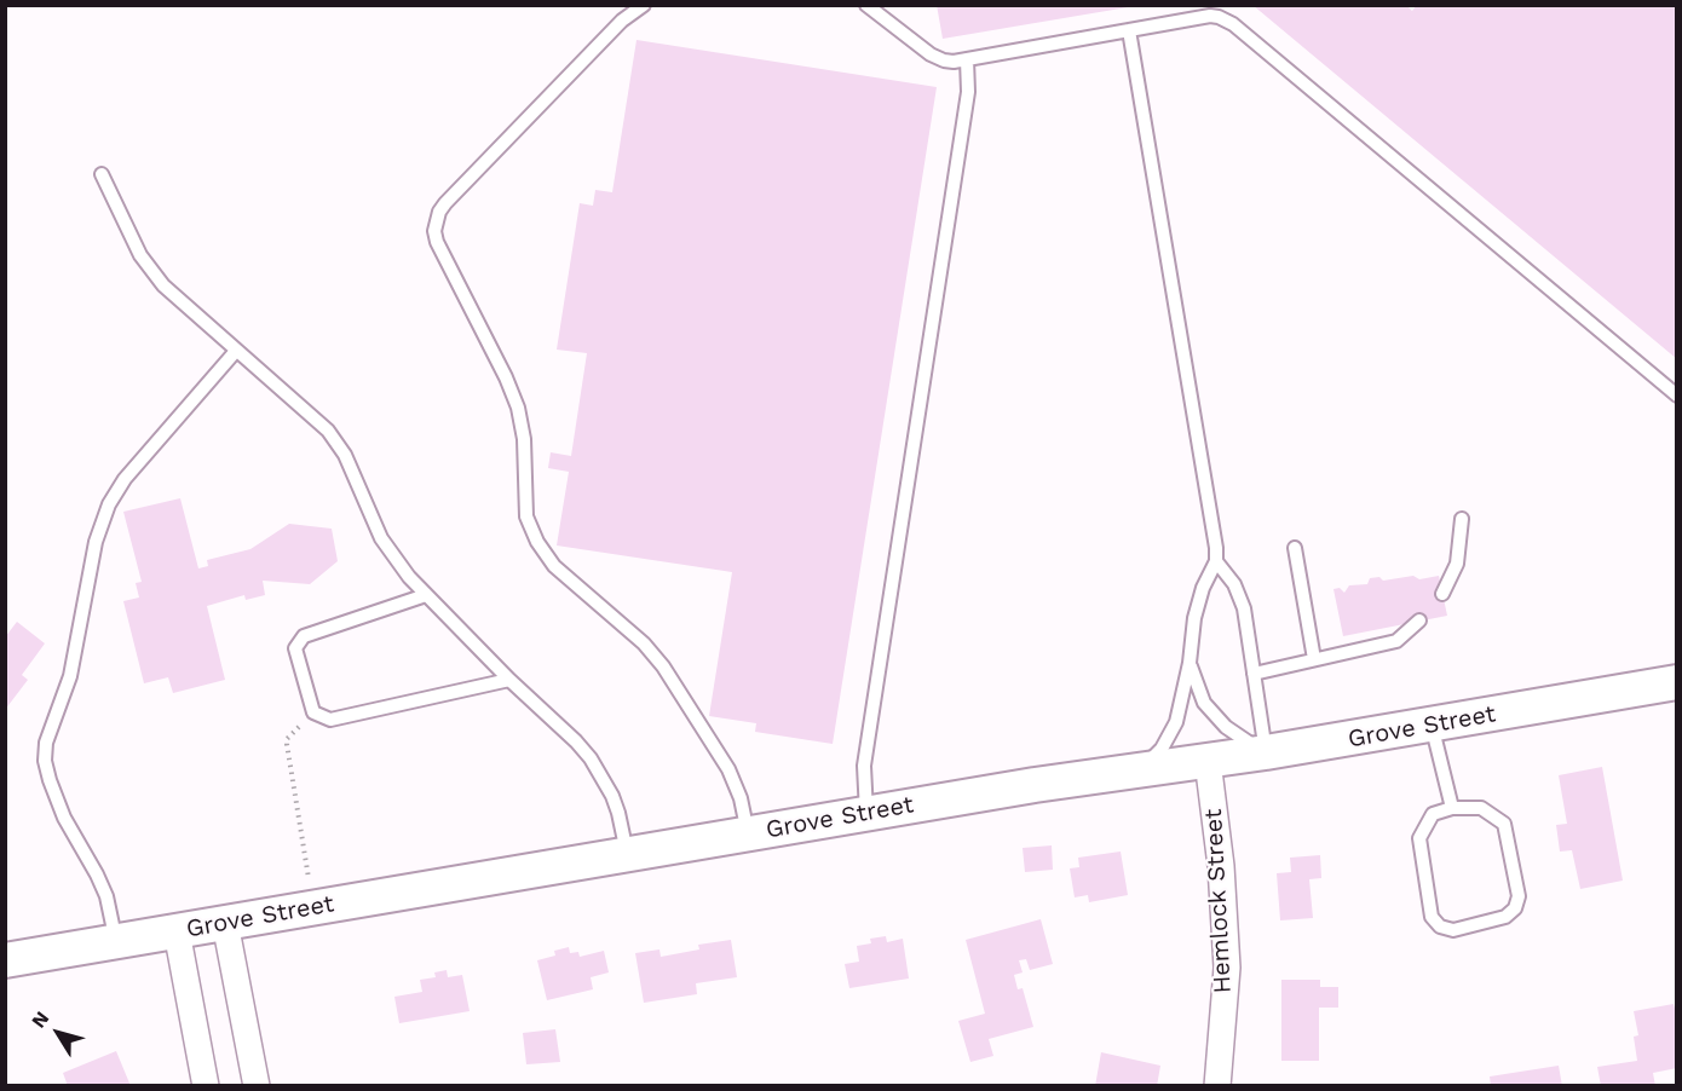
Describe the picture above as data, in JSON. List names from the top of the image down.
{
  "streets": {
    "main road": ["Grove Street"],
    "street": ["Hemlock Street"]
  },
  "crossings": [
    ["Grove Street", "Hemlock Street"]
  ],
  "north": "top left"
}
